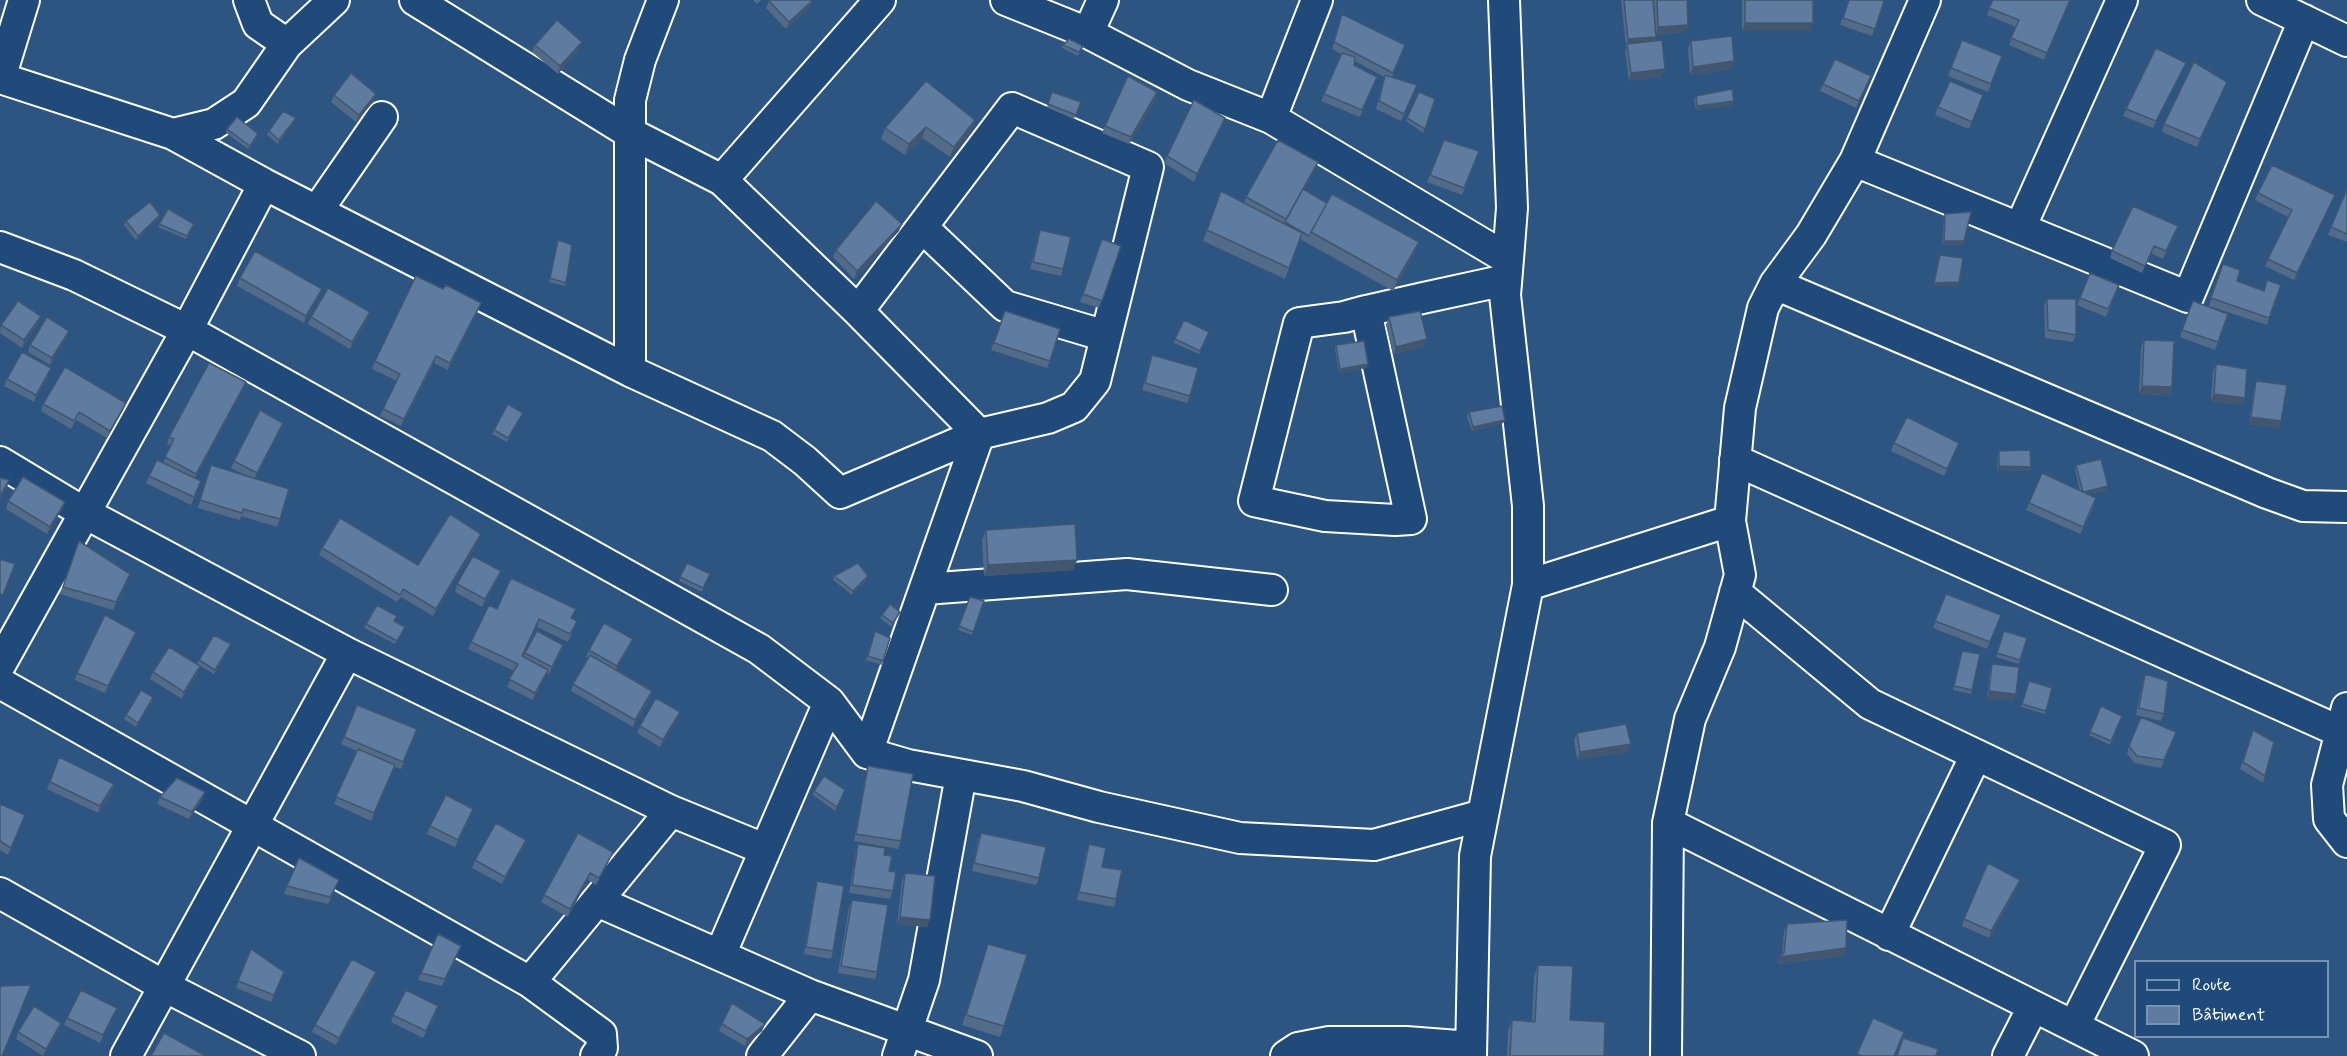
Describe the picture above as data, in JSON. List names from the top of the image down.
{
  "legend": ["Route", "Bâtiment"]
}
